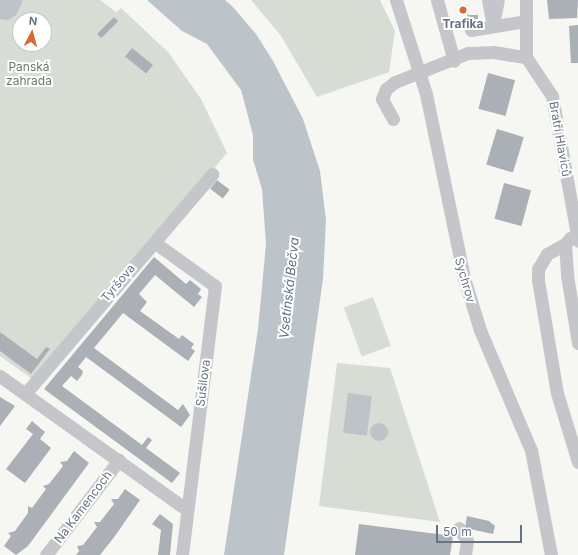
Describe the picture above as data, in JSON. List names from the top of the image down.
{
  "streets": {
    "street": [
      "Bratří Hlaviců",
      "Sychrov",
      "Tyršova",
      "Sušilova",
      "Na Kamencoch"
    ]
  },
  "crossings": [
    ["Tyršova", "Sušilova"]
  ],
  "water": ["Vsetínská Bečva"],
  "parks": ["Panská zahrada"],
  "places": ["Trafika"],
  "scale_bar": "50 m",
  "north": "top"
}
